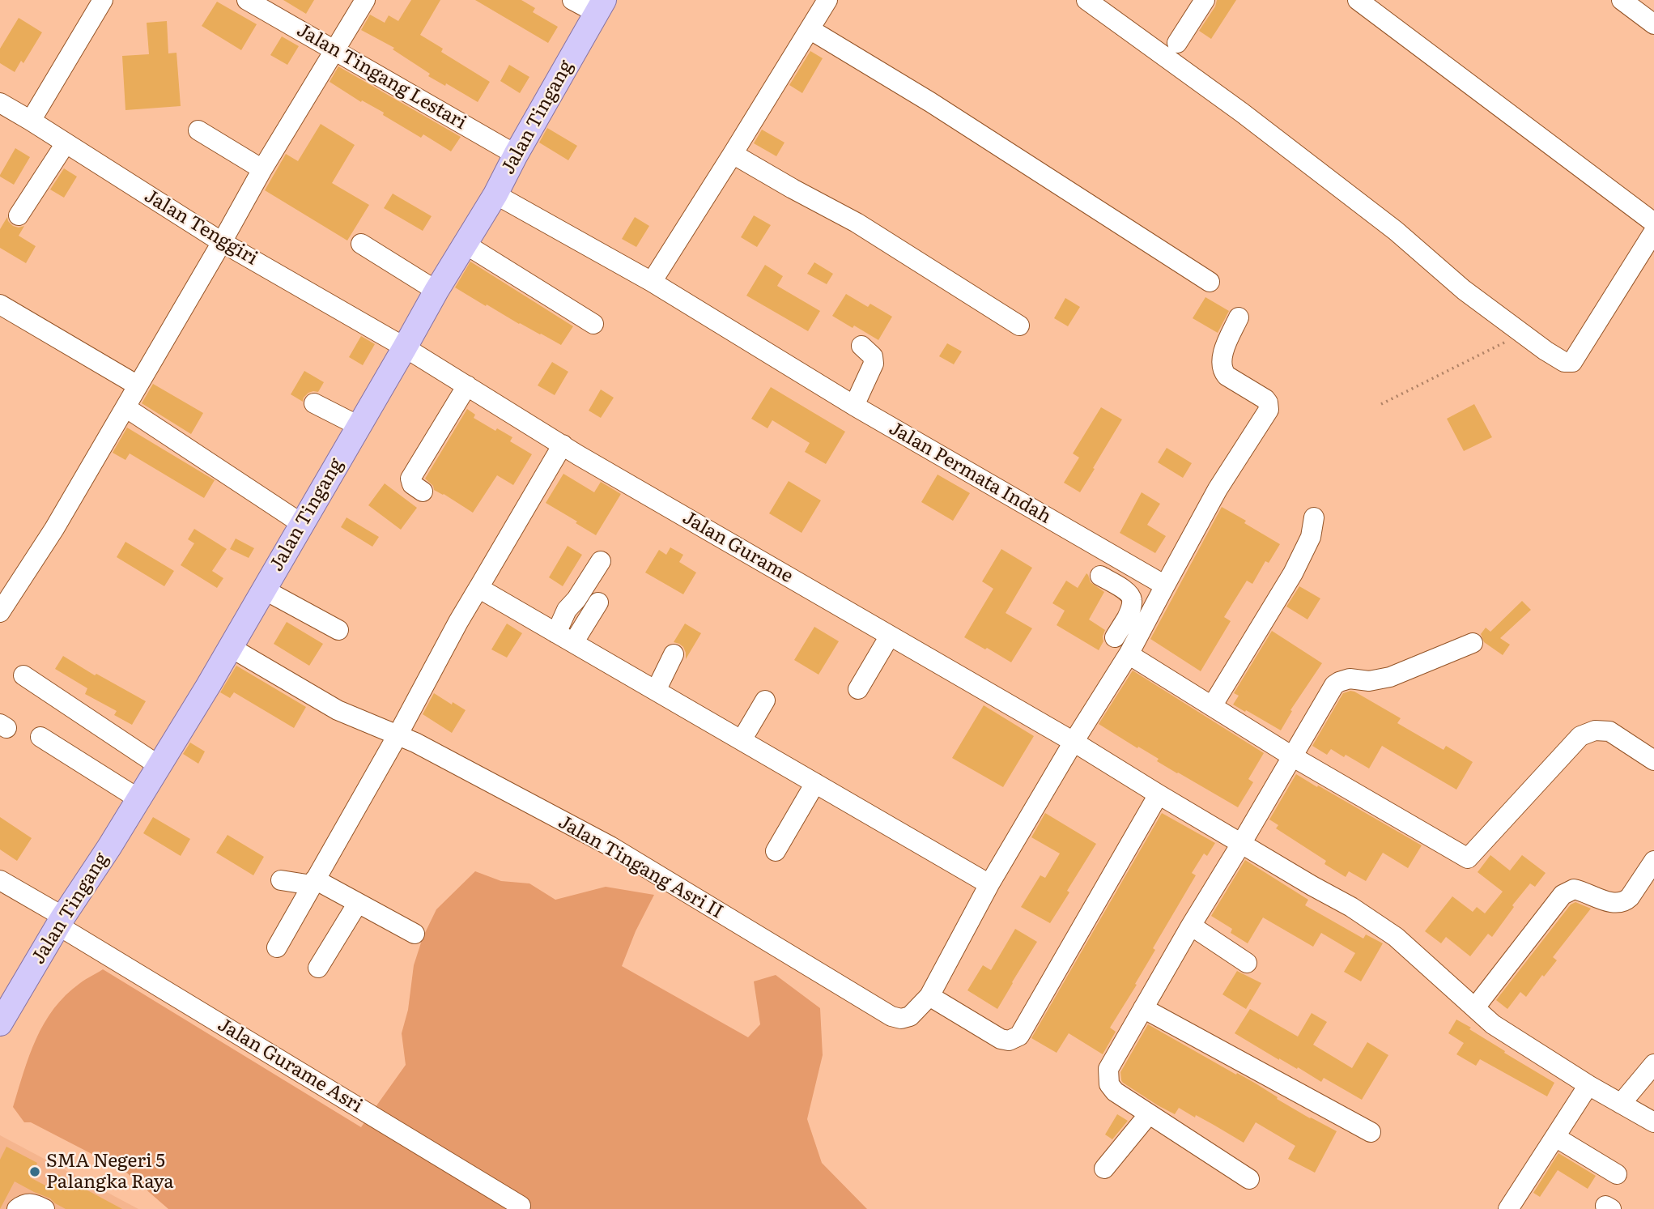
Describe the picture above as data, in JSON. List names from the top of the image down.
{
  "streets": {
    "main road": ["Jalan Tingang"],
    "street": [
      "Jalan Tingang Lestari",
      "Jalan Tenggiri",
      "Jalan Permata Indah",
      "Jalan Gurame",
      "Jalan Tingang Asri II",
      "Jalan Gurame Asri"
    ]
  },
  "crossings": [
    ["Jalan Tingang Lestari", "Jalan Tingang"],
    ["Jalan Tingang", "Jalan Tenggiri"],
    ["Jalan Tingang", "Jalan Permata Indah"],
    ["Jalan Tingang", "Jalan Gurame"],
    ["Jalan Tingang", "Jalan Tingang Asri II"],
    ["Jalan Tingang", "Jalan Gurame Asri"],
    ["Jalan Tenggiri", "Jalan Gurame"],
    ["Jalan Gurame", "Jalan Tingang Asri II"]
  ],
  "places": ["SMA Negeri 5 Palangka Raya"]
}
